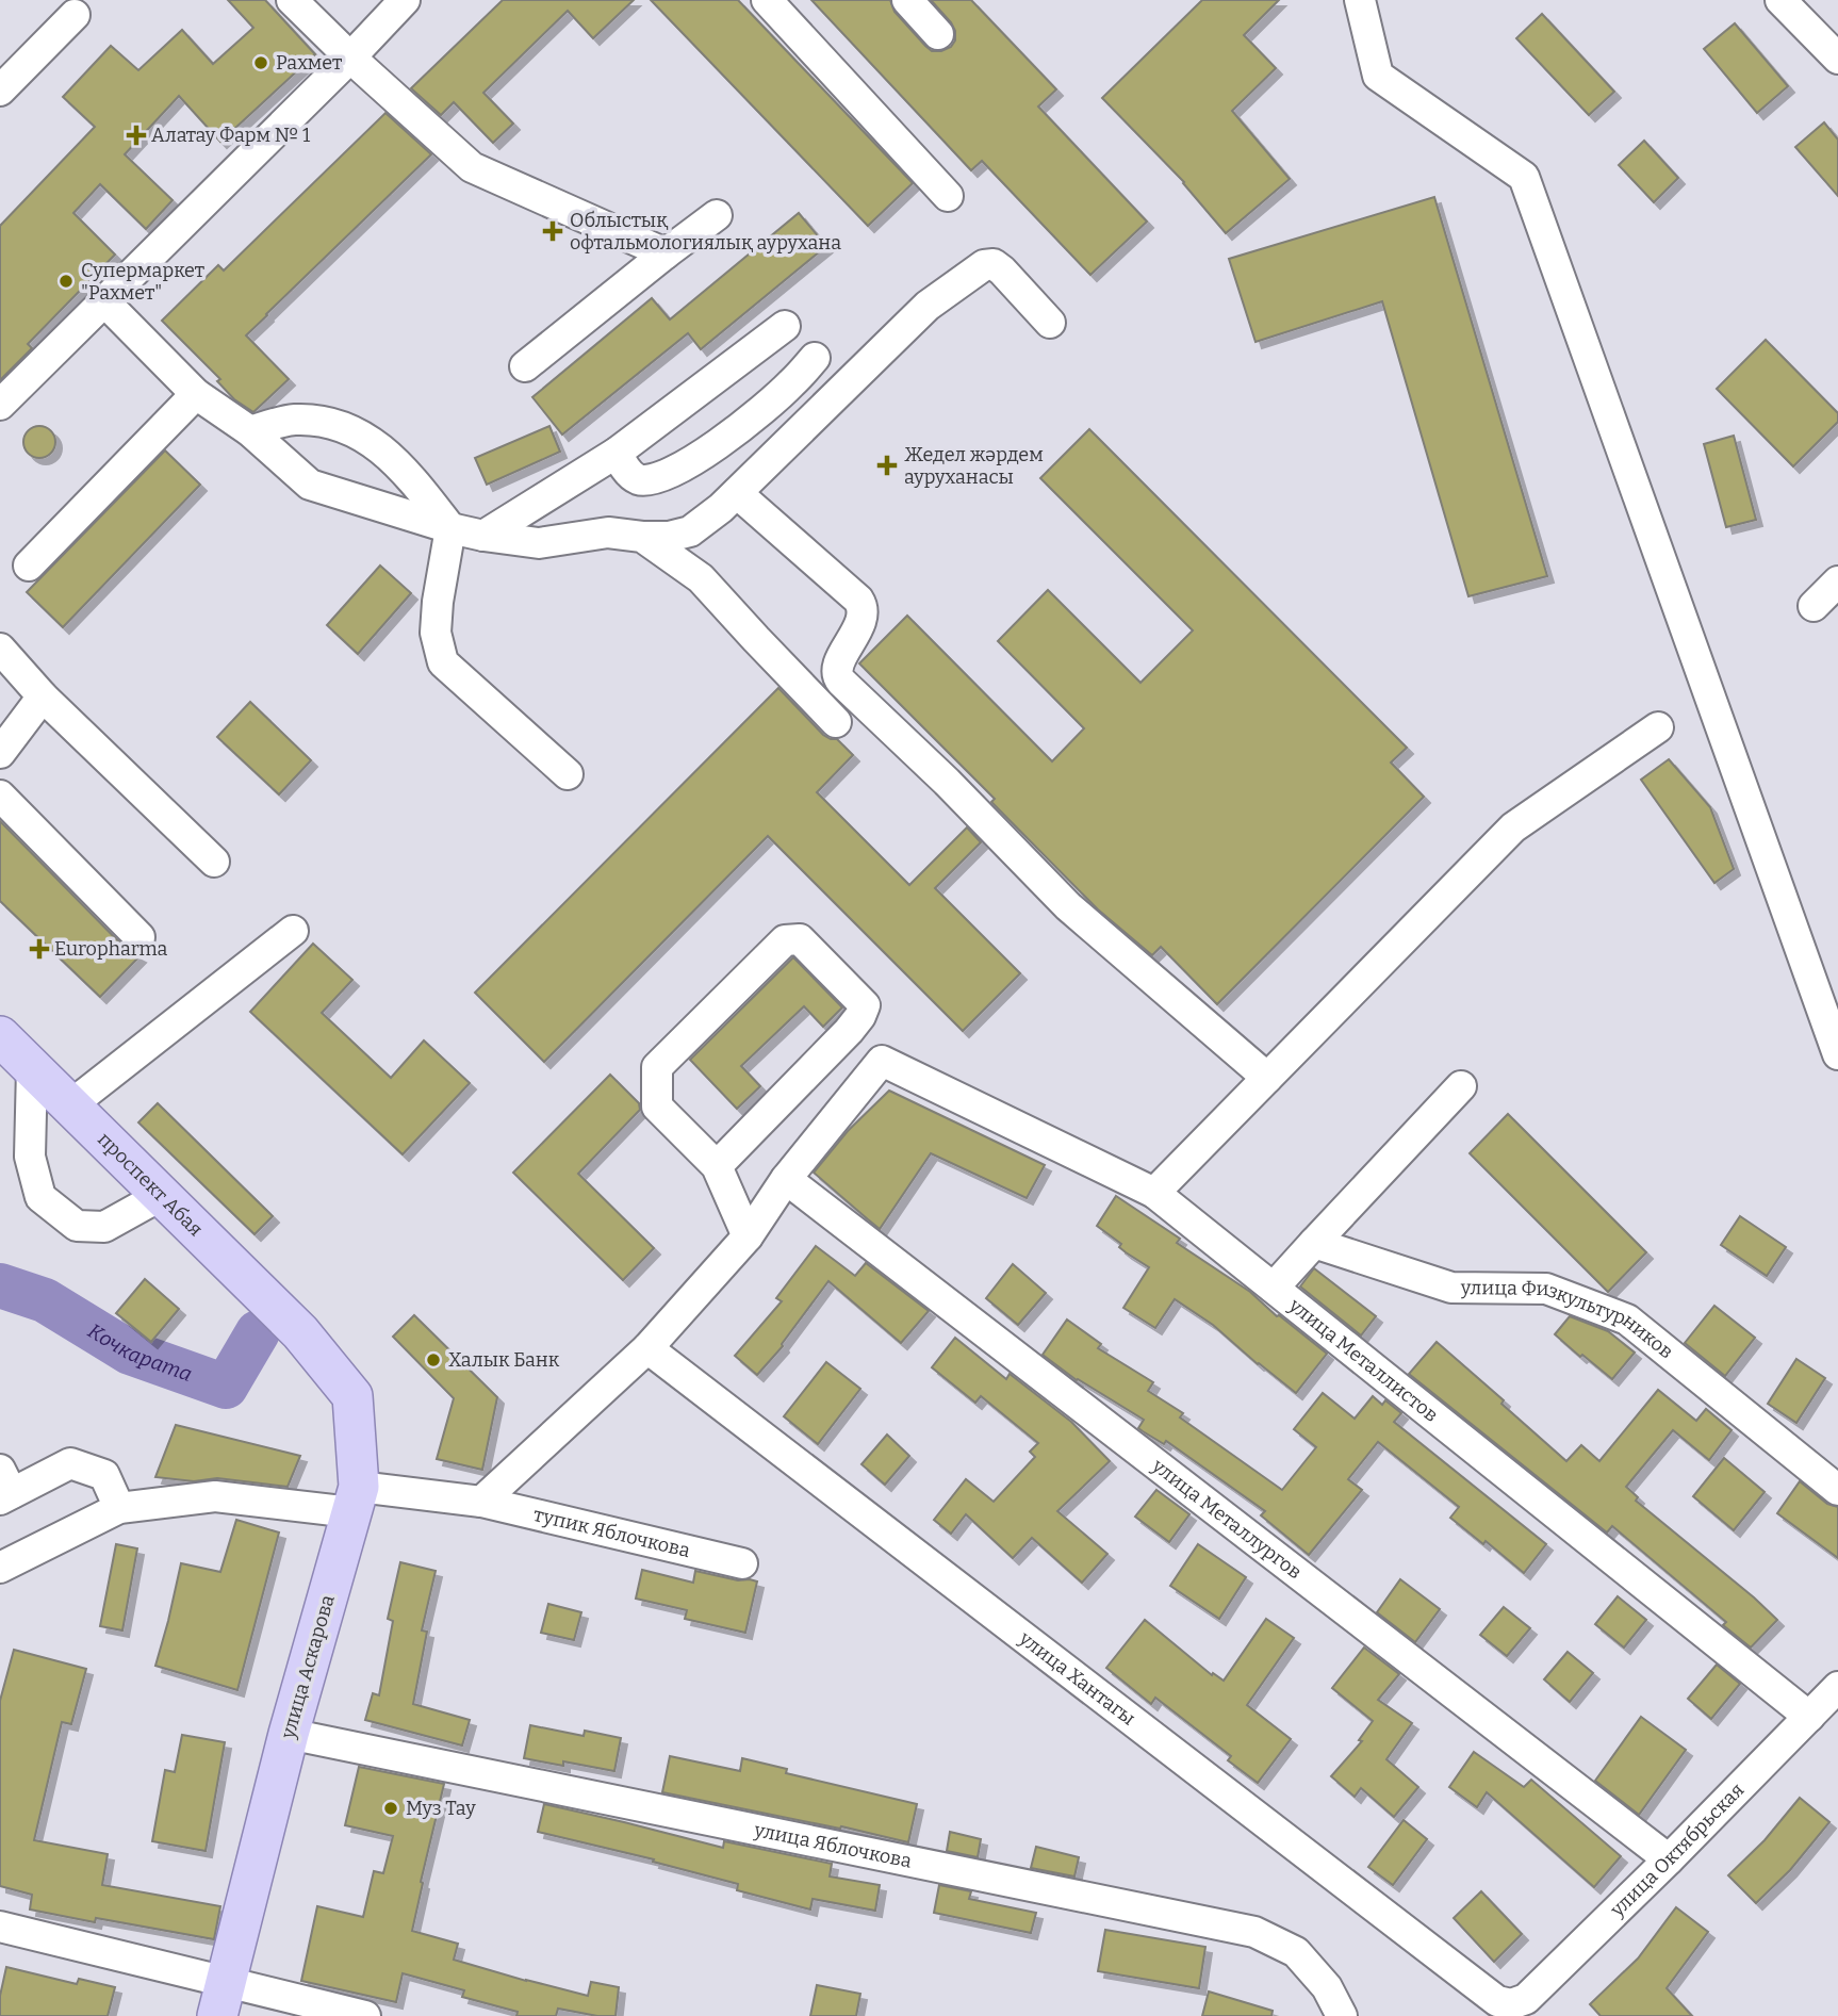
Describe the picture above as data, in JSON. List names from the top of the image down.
{
  "streets": {
    "main road": ["проспект Абая", "улица Аскарова"],
    "street": [
      "улица Физкультурников",
      "улица Металлистов",
      "улица Металлургов",
      "тупик Яблочкова",
      "улица Хантагы",
      "улица Яблочкова",
      "улица Октябрьская"
    ]
  },
  "crossings": [
    ["проспект Абая", "улица Аскарова"],
    ["улица Металлистов", "улица Металлургов"],
    ["улица Металлистов", "улица Октябрьская"],
    ["улица Металлургов", "улица Октябрьская"],
    ["тупик Яблочкова", "улица Аскарова"],
    ["улица Аскарова", "улица Яблочкова"],
    ["улица Хантагы", "улица Октябрьская"]
  ],
  "water": ["Кочкарата"],
  "places": {
    "other": [
      "Рахмет",
      "Супермаркет \"Рахмет\"",
      "Халык Банк",
      "Муз Тау"
    ],
    "health": [
      "Алатау Фарм № 1",
      "Облыстық офтальмологиялық аурухана",
      "Жедел жәрдем ауруханасы",
      "Europharma"
    ]
  }
}
